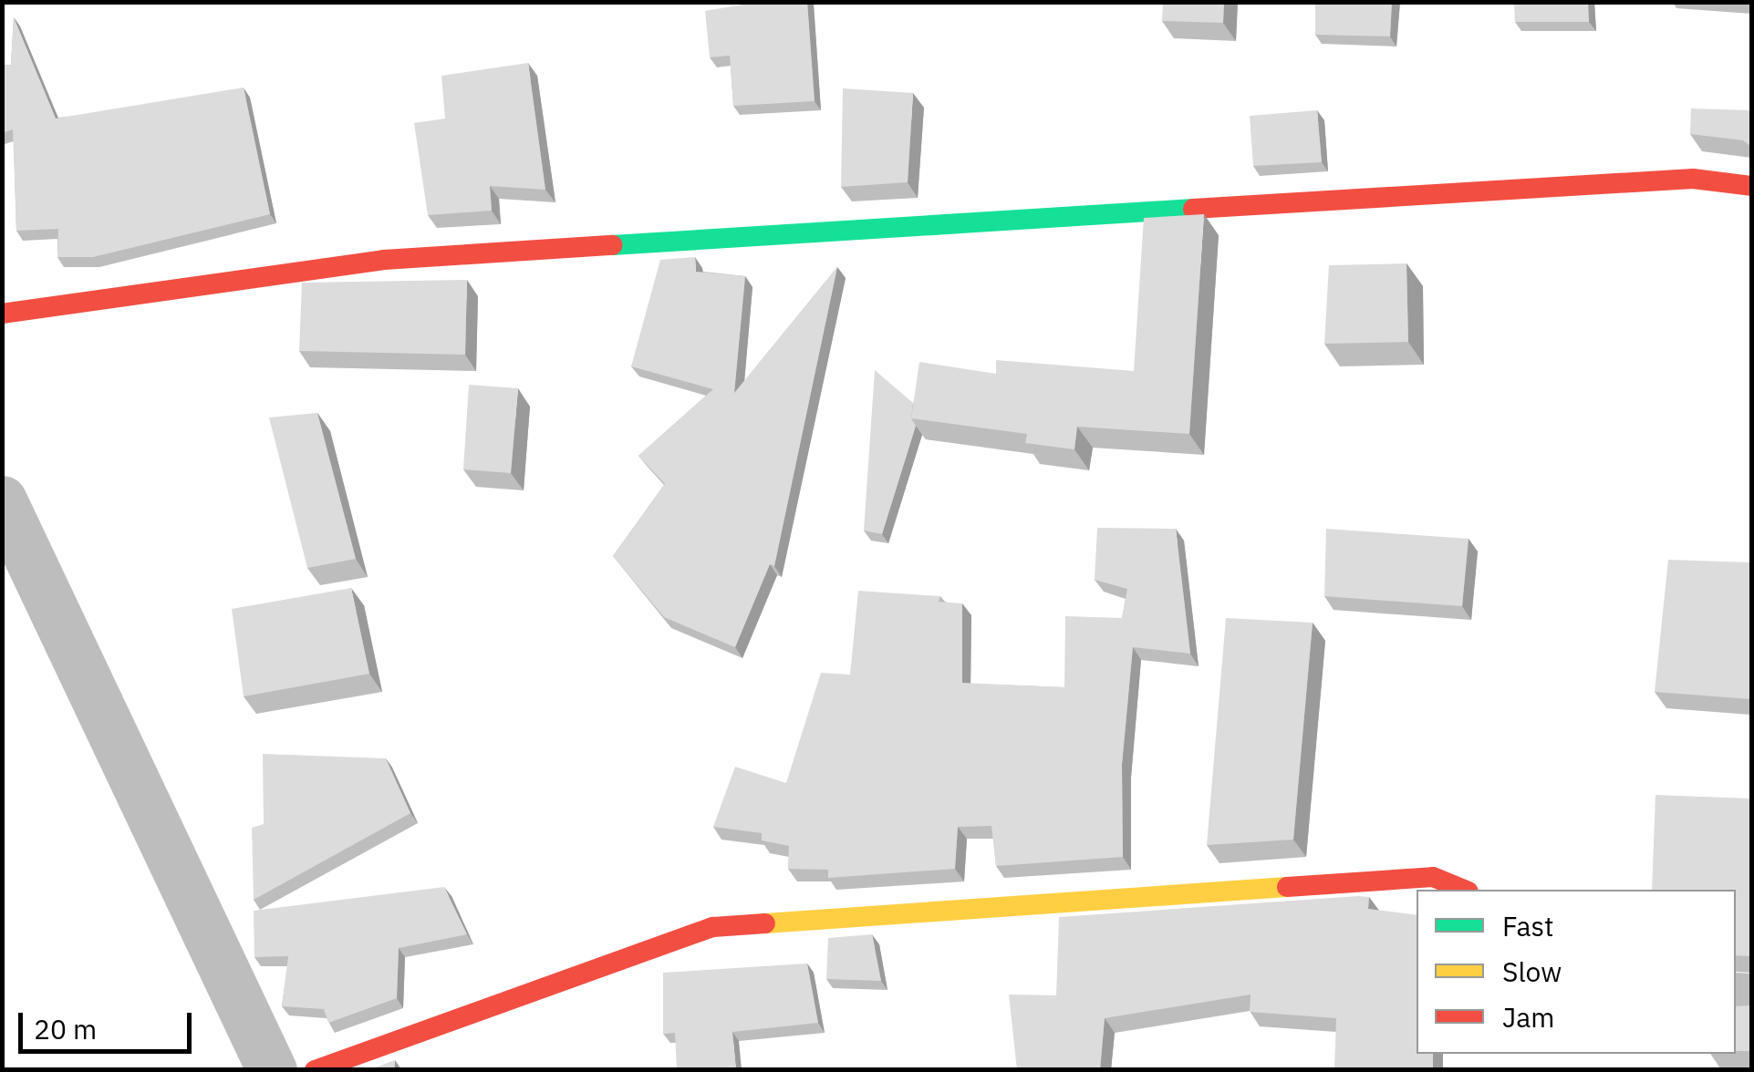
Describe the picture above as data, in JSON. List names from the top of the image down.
{
  "legend": ["Fast", "Slow", "Jam"],
  "scale_bar": "20 m"
}
